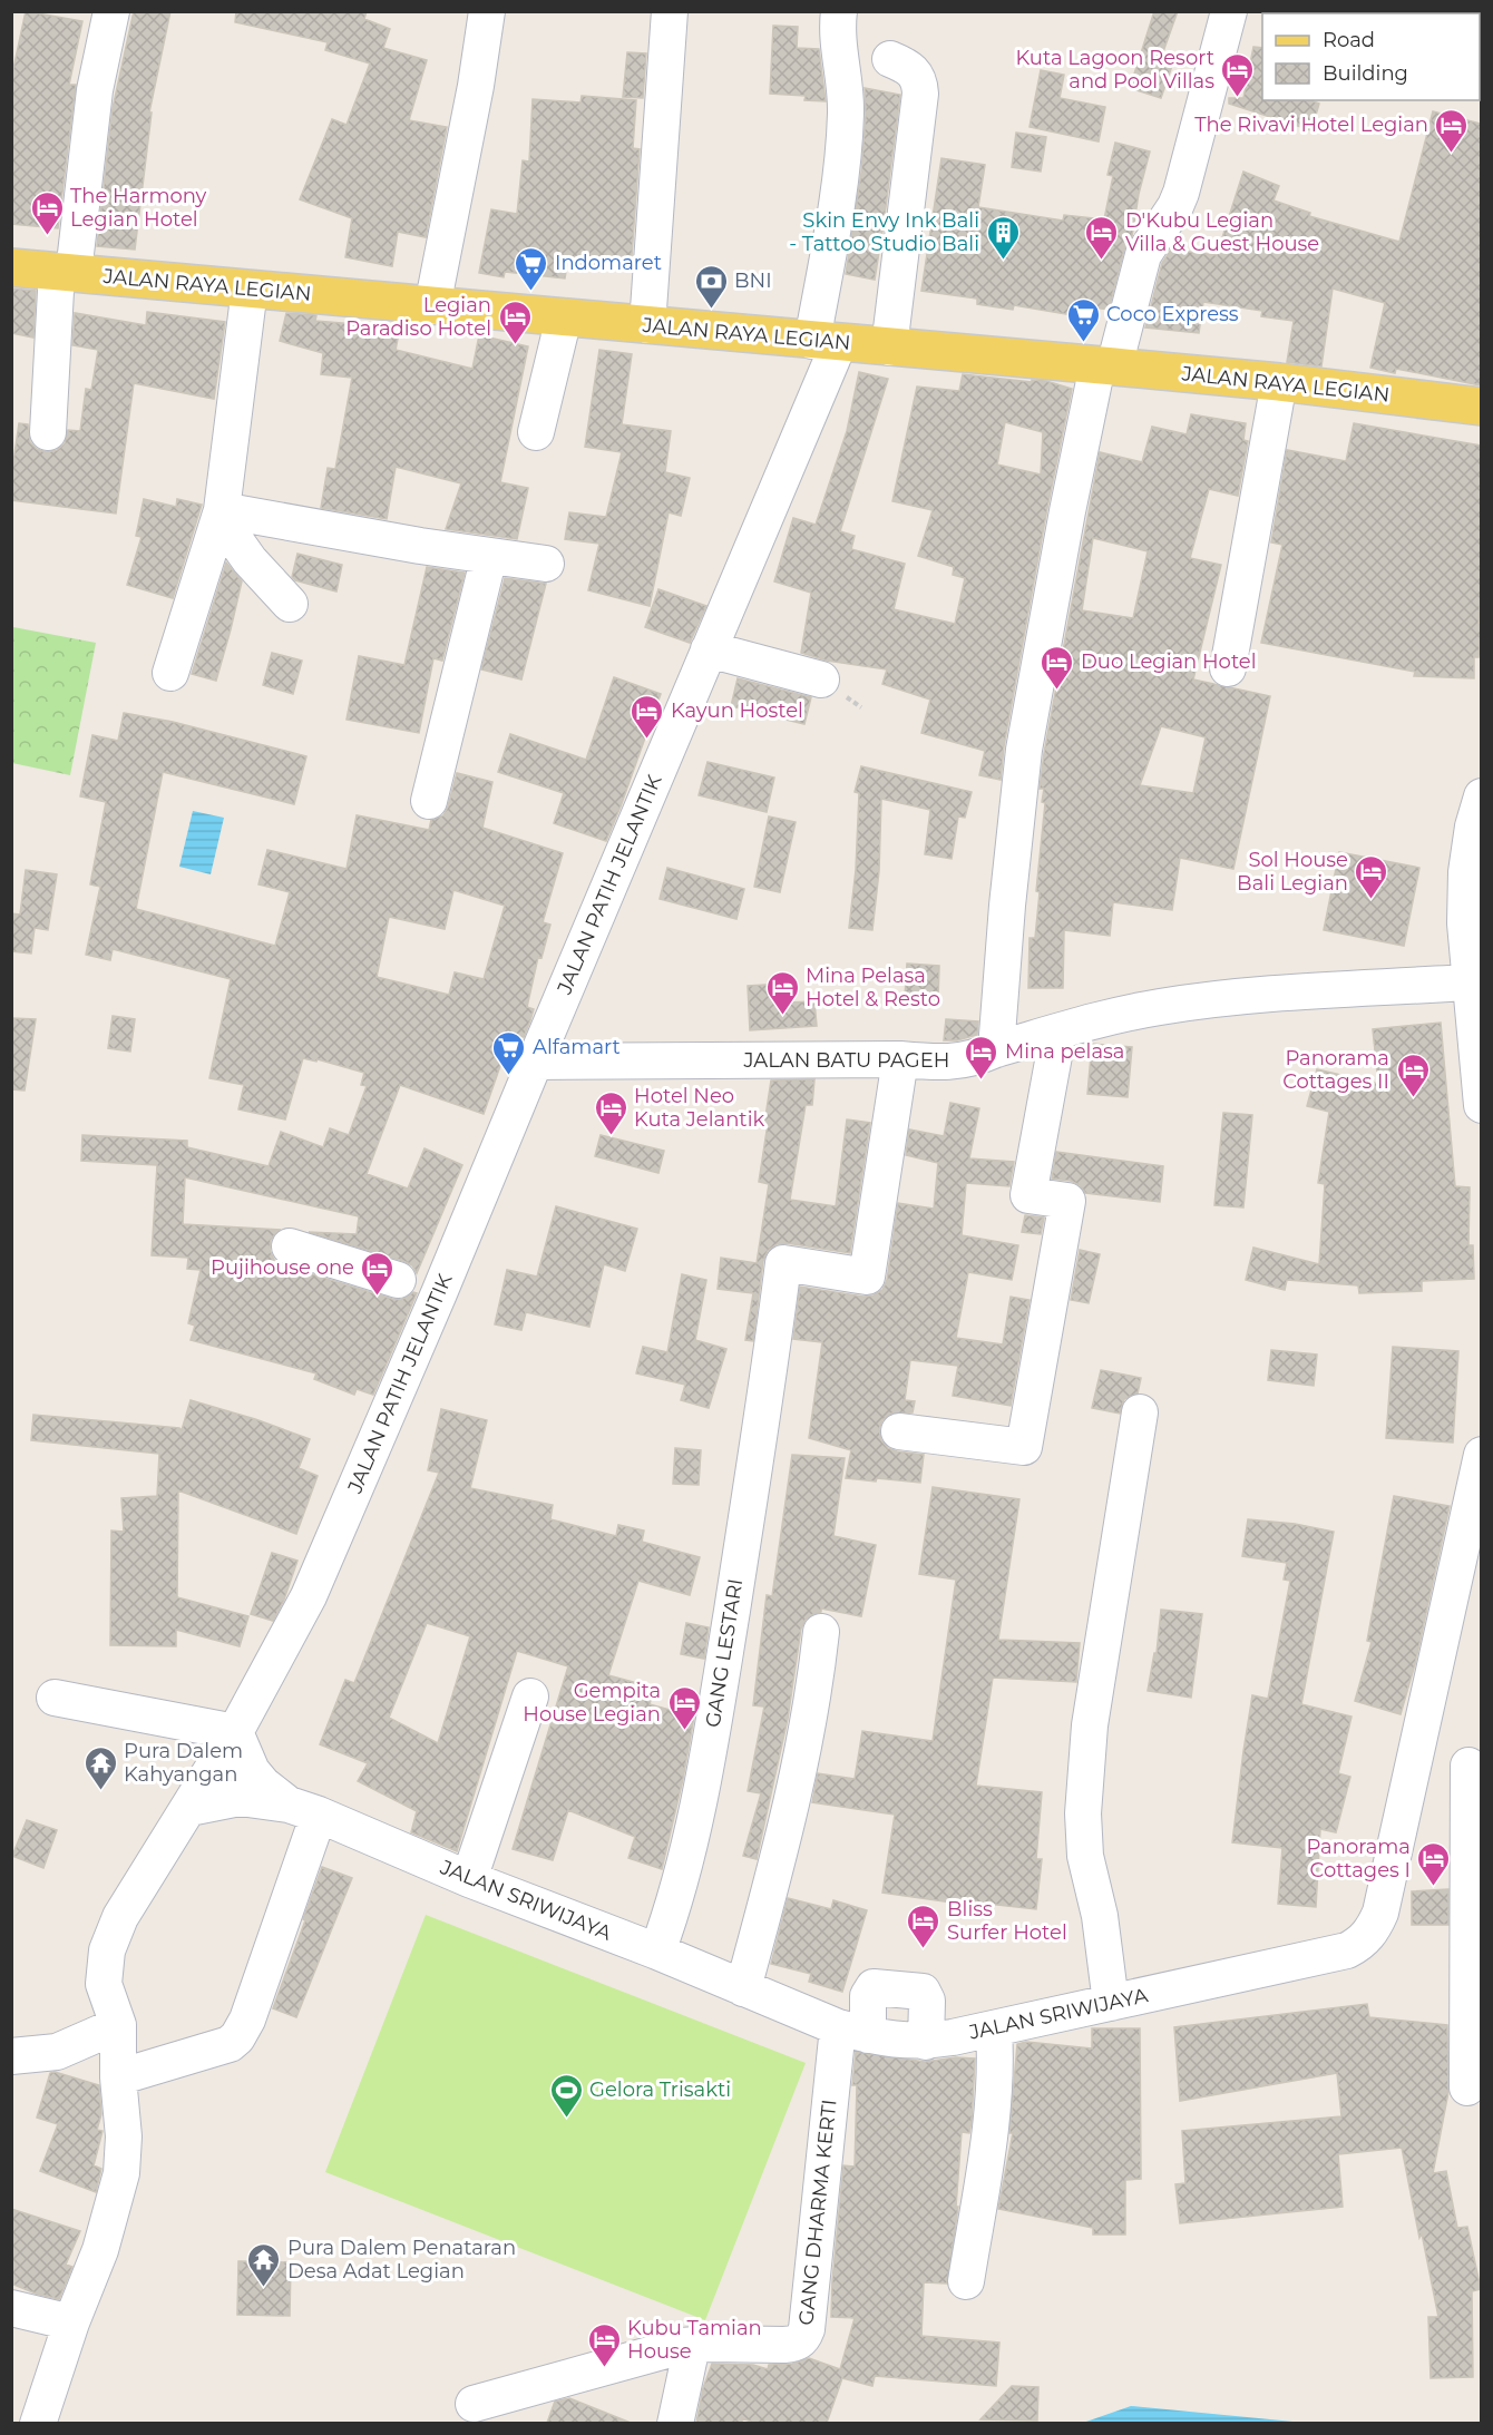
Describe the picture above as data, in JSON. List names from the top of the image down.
{
  "streets": {
    "main road": ["JALAN RAYA LEGIAN"],
    "street": [
      "JALAN PATIH JELANTIK",
      "JALAN BATU PAGEH",
      "GANG LESTARI",
      "JALAN SRIWIJAYA",
      "GANG DHARMA KERTI"
    ]
  },
  "crossings": [
    ["JALAN RAYA LEGIAN", "JALAN PATIH JELANTIK"],
    ["JALAN PATIH JELANTIK", "JALAN BATU PAGEH"],
    ["JALAN PATIH JELANTIK", "JALAN SRIWIJAYA"],
    ["JALAN BATU PAGEH", "GANG LESTARI"],
    ["GANG LESTARI", "JALAN SRIWIJAYA"],
    ["JALAN SRIWIJAYA", "GANG DHARMA KERTI"]
  ],
  "places": {
    "hotel": [
      "Kuta Lagoon Resort and Pool Villas",
      "The Rivavi Hotel Legian",
      "The Harmony Legian Hotel",
      "D'Kubu Legian Villa & Guest House",
      "Legian Paradiso Hotel",
      "Duo Legian Hotel",
      "Kayun Hostel",
      "Sol House Bali Legian",
      "Mina Pelasa Hotel & Resto",
      "Mina pelasa",
      "Panorama Cottages II",
      "Hotel Neo Kuta Jelantik",
      "Pujihouse one",
      "Gempita House Legian",
      "Panorama Cottages I",
      "Bliss Surfer Hotel",
      "Kubu Tamian House"
    ],
    "building": ["Skin Envy Ink Bali - Tattoo Studio Bali"],
    "supermarket": ["Indomaret", "Coco Express", "Alfamart"],
    "bank": ["BNI"],
    "temple": ["Pura Dalem Kahyangan", "Pura Dalem Penataran Desa Adat Legian"],
    "sports": ["Gelora Trisakti"]
  },
  "legend": ["Road", "Building"]
}
